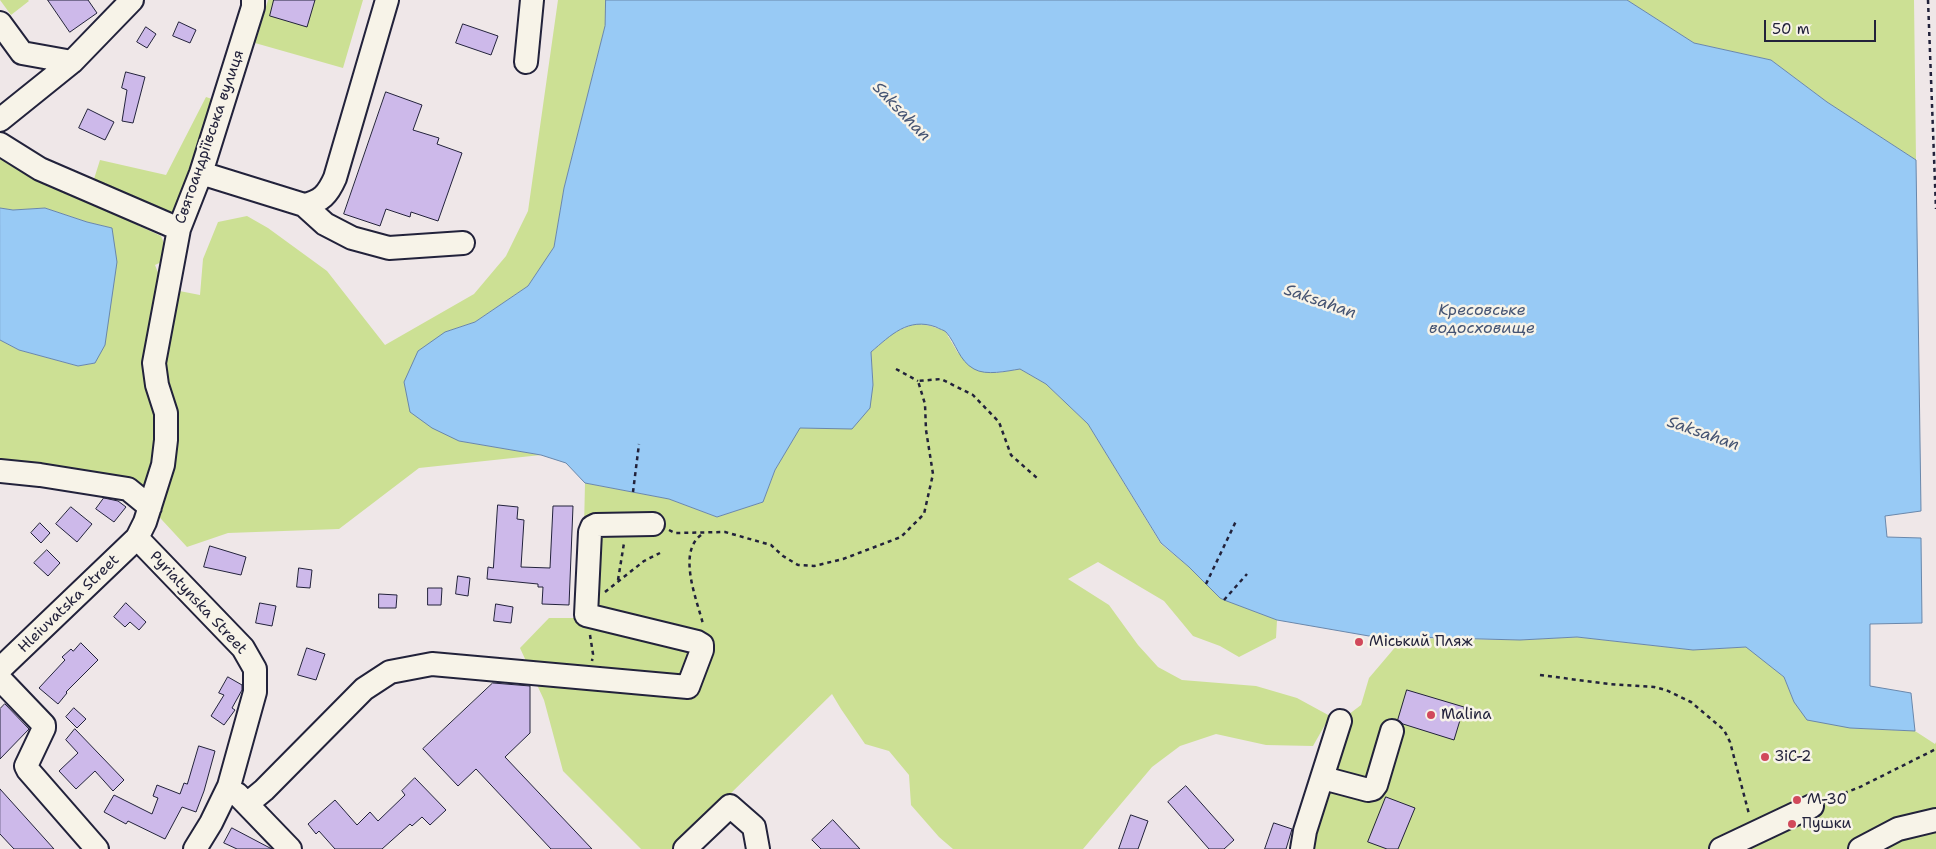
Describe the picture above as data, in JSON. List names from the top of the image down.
{
  "streets": {
    "street": ["Святоандріївська вулиця", "Pyriatynska Street", "Hleiuvatska Street"]
  },
  "crossings": [
    ["Святоандріївська вулиця", "Pyriatynska Street"],
    ["Святоандріївська вулиця", "Hleiuvatska Street"],
    ["Pyriatynska Street", "Hleiuvatska Street"]
  ],
  "water": ["Saksahan", "Кресовське водосховище"],
  "places": [
    "Міський Пляж",
    "Malina",
    "ЗіС-2",
    "М-30",
    "Пушки"
  ],
  "scale_bar": "50 m"
}
